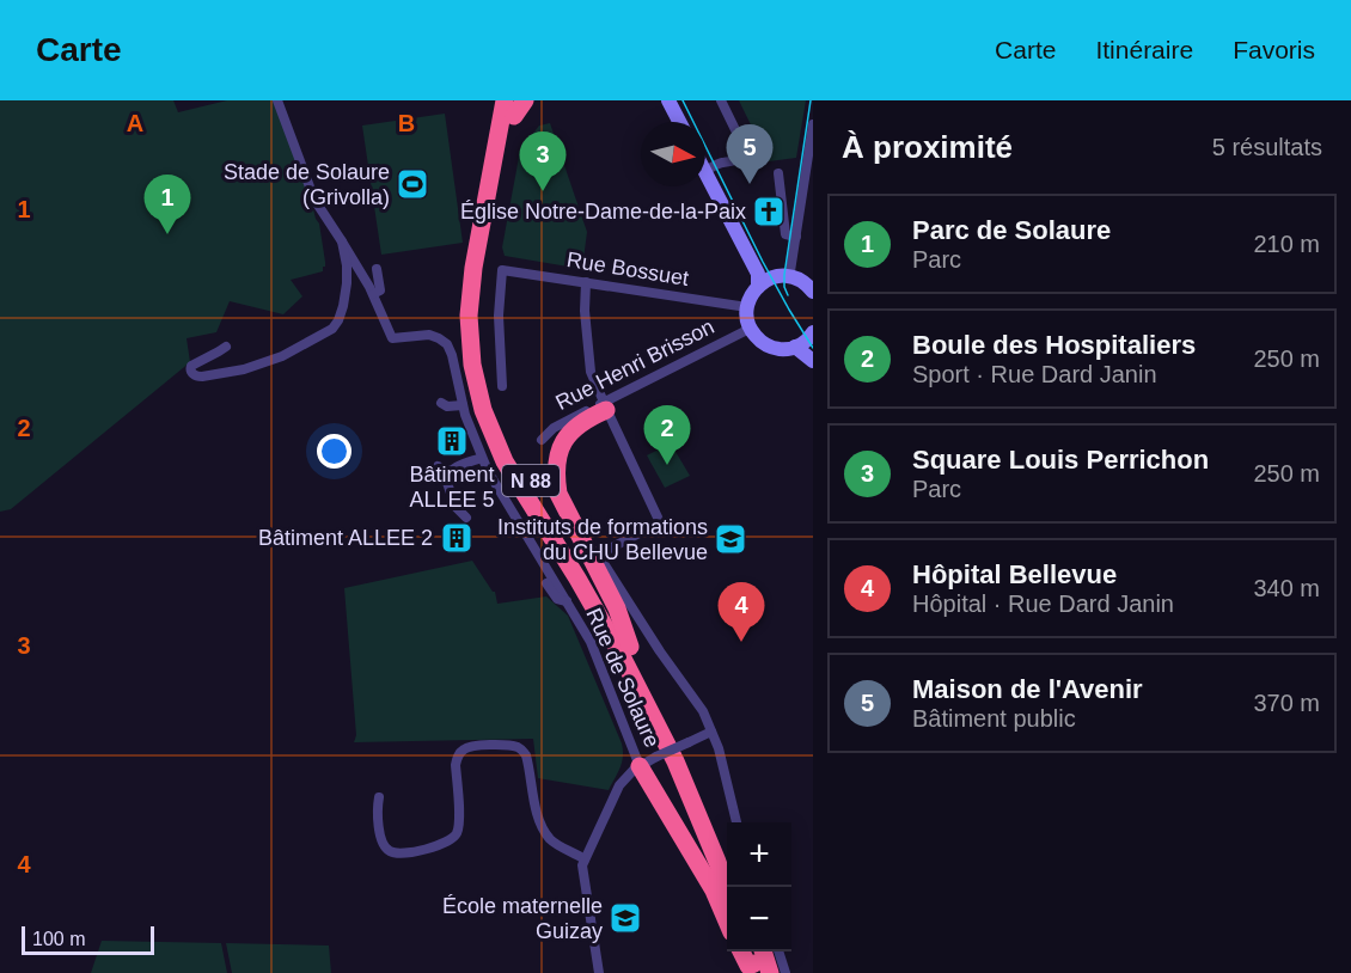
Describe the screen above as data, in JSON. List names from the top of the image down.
{
  "streets": {
    "highway": ["N 88"],
    "street": ["Rue Bossuet", "Rue Henri Brisson", "Rue de Solaure"]
  },
  "crossings": [
    ["Rue Henri Brisson", "N 88"]
  ],
  "places": {
    "sports": ["Stade de Solaure (Grivolla)"],
    "church": ["Église Notre-Dame-de-la-Paix"],
    "building": ["Bâtiment ALLEE 5", "Bâtiment ALLEE 2"],
    "school or university": ["Instituts de formations du CHU Bellevue", "École maternelle Guizay"]
  },
  "scale_bar": "100 m",
  "north": "right",
  "page": {
    "header": "Carte",
    "nav": ["Carte", "Itinéraire", "Favoris"],
    "heading": ["À proximité", "5 résultats"],
    "pins": [
      "5",
      "3",
      "1",
      "2",
      "4"
    ],
    "list": [
      {
        "mark": "1",
        "name": "Parc de Solaure",
        "note": "Parc",
        "value": "210 m"
      },
      {
        "mark": "2",
        "name": "Boule des Hospitaliers",
        "note": "Sport · Rue Dard Janin",
        "value": "250 m"
      },
      {
        "mark": "3",
        "name": "Square Louis Perrichon",
        "note": "Parc",
        "value": "250 m"
      },
      {
        "mark": "4",
        "name": "Hôpital Bellevue",
        "note": "Hôpital · Rue Dard Janin",
        "value": "340 m"
      },
      {
        "mark": "5",
        "name": "Maison de l'Avenir",
        "note": "Bâtiment public",
        "value": "370 m"
      }
    ],
    "map_buttons": ["+", "−"],
    "scale": "100 m"
  },
  "grid": {
    "columns": ["A", "B"],
    "rows": [
      "1",
      "2",
      "3",
      "4"
    ]
  }
}
